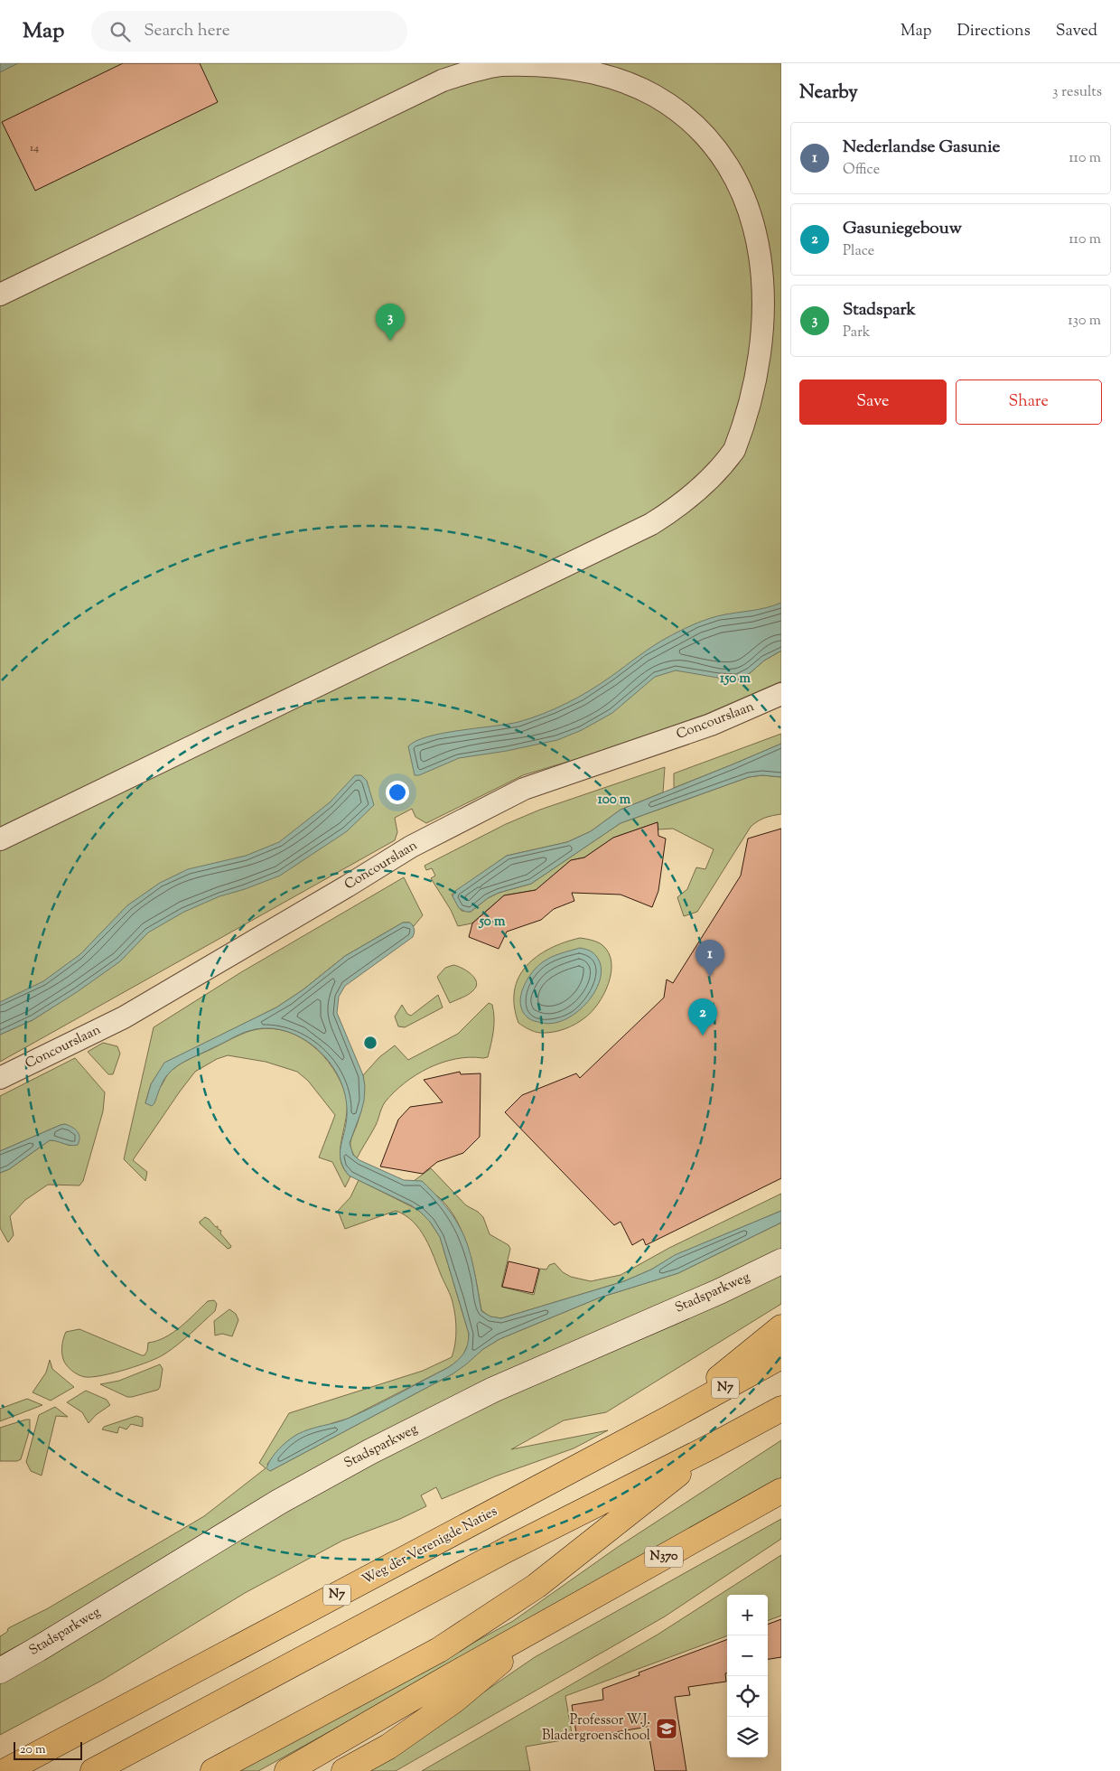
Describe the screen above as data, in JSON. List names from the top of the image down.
{
  "streets": {
    "highway": ["N7", "Weg der Verenigde Naties", "N370"],
    "main road": ["Stadsparkweg"],
    "street": ["Concourslaan"]
  },
  "places": {
    "school or university": ["Professor W.J. Bladergroenschool"]
  },
  "house_numbers": ["14"],
  "scale_bar": "20 m",
  "page": {
    "header": "Map",
    "search": "Search here",
    "nav": ["Map", "Directions", "Saved"],
    "heading": ["Nearby", "3 results"],
    "list": [
      {
        "mark": "1",
        "name": "Nederlandse Gasunie",
        "note": "Office",
        "value": "110 m"
      },
      {
        "mark": "2",
        "name": "Gasuniegebouw",
        "note": "Place",
        "value": "110 m"
      },
      {
        "mark": "3",
        "name": "Stadspark",
        "note": "Park",
        "value": "130 m"
      }
    ],
    "pins": ["3", "1", "2"],
    "buttons": ["Save", "Share"],
    "map_buttons": ["+", "−"],
    "scale": "20 m"
  },
  "rings": ["150 m", "100 m", "50 m"]
}
